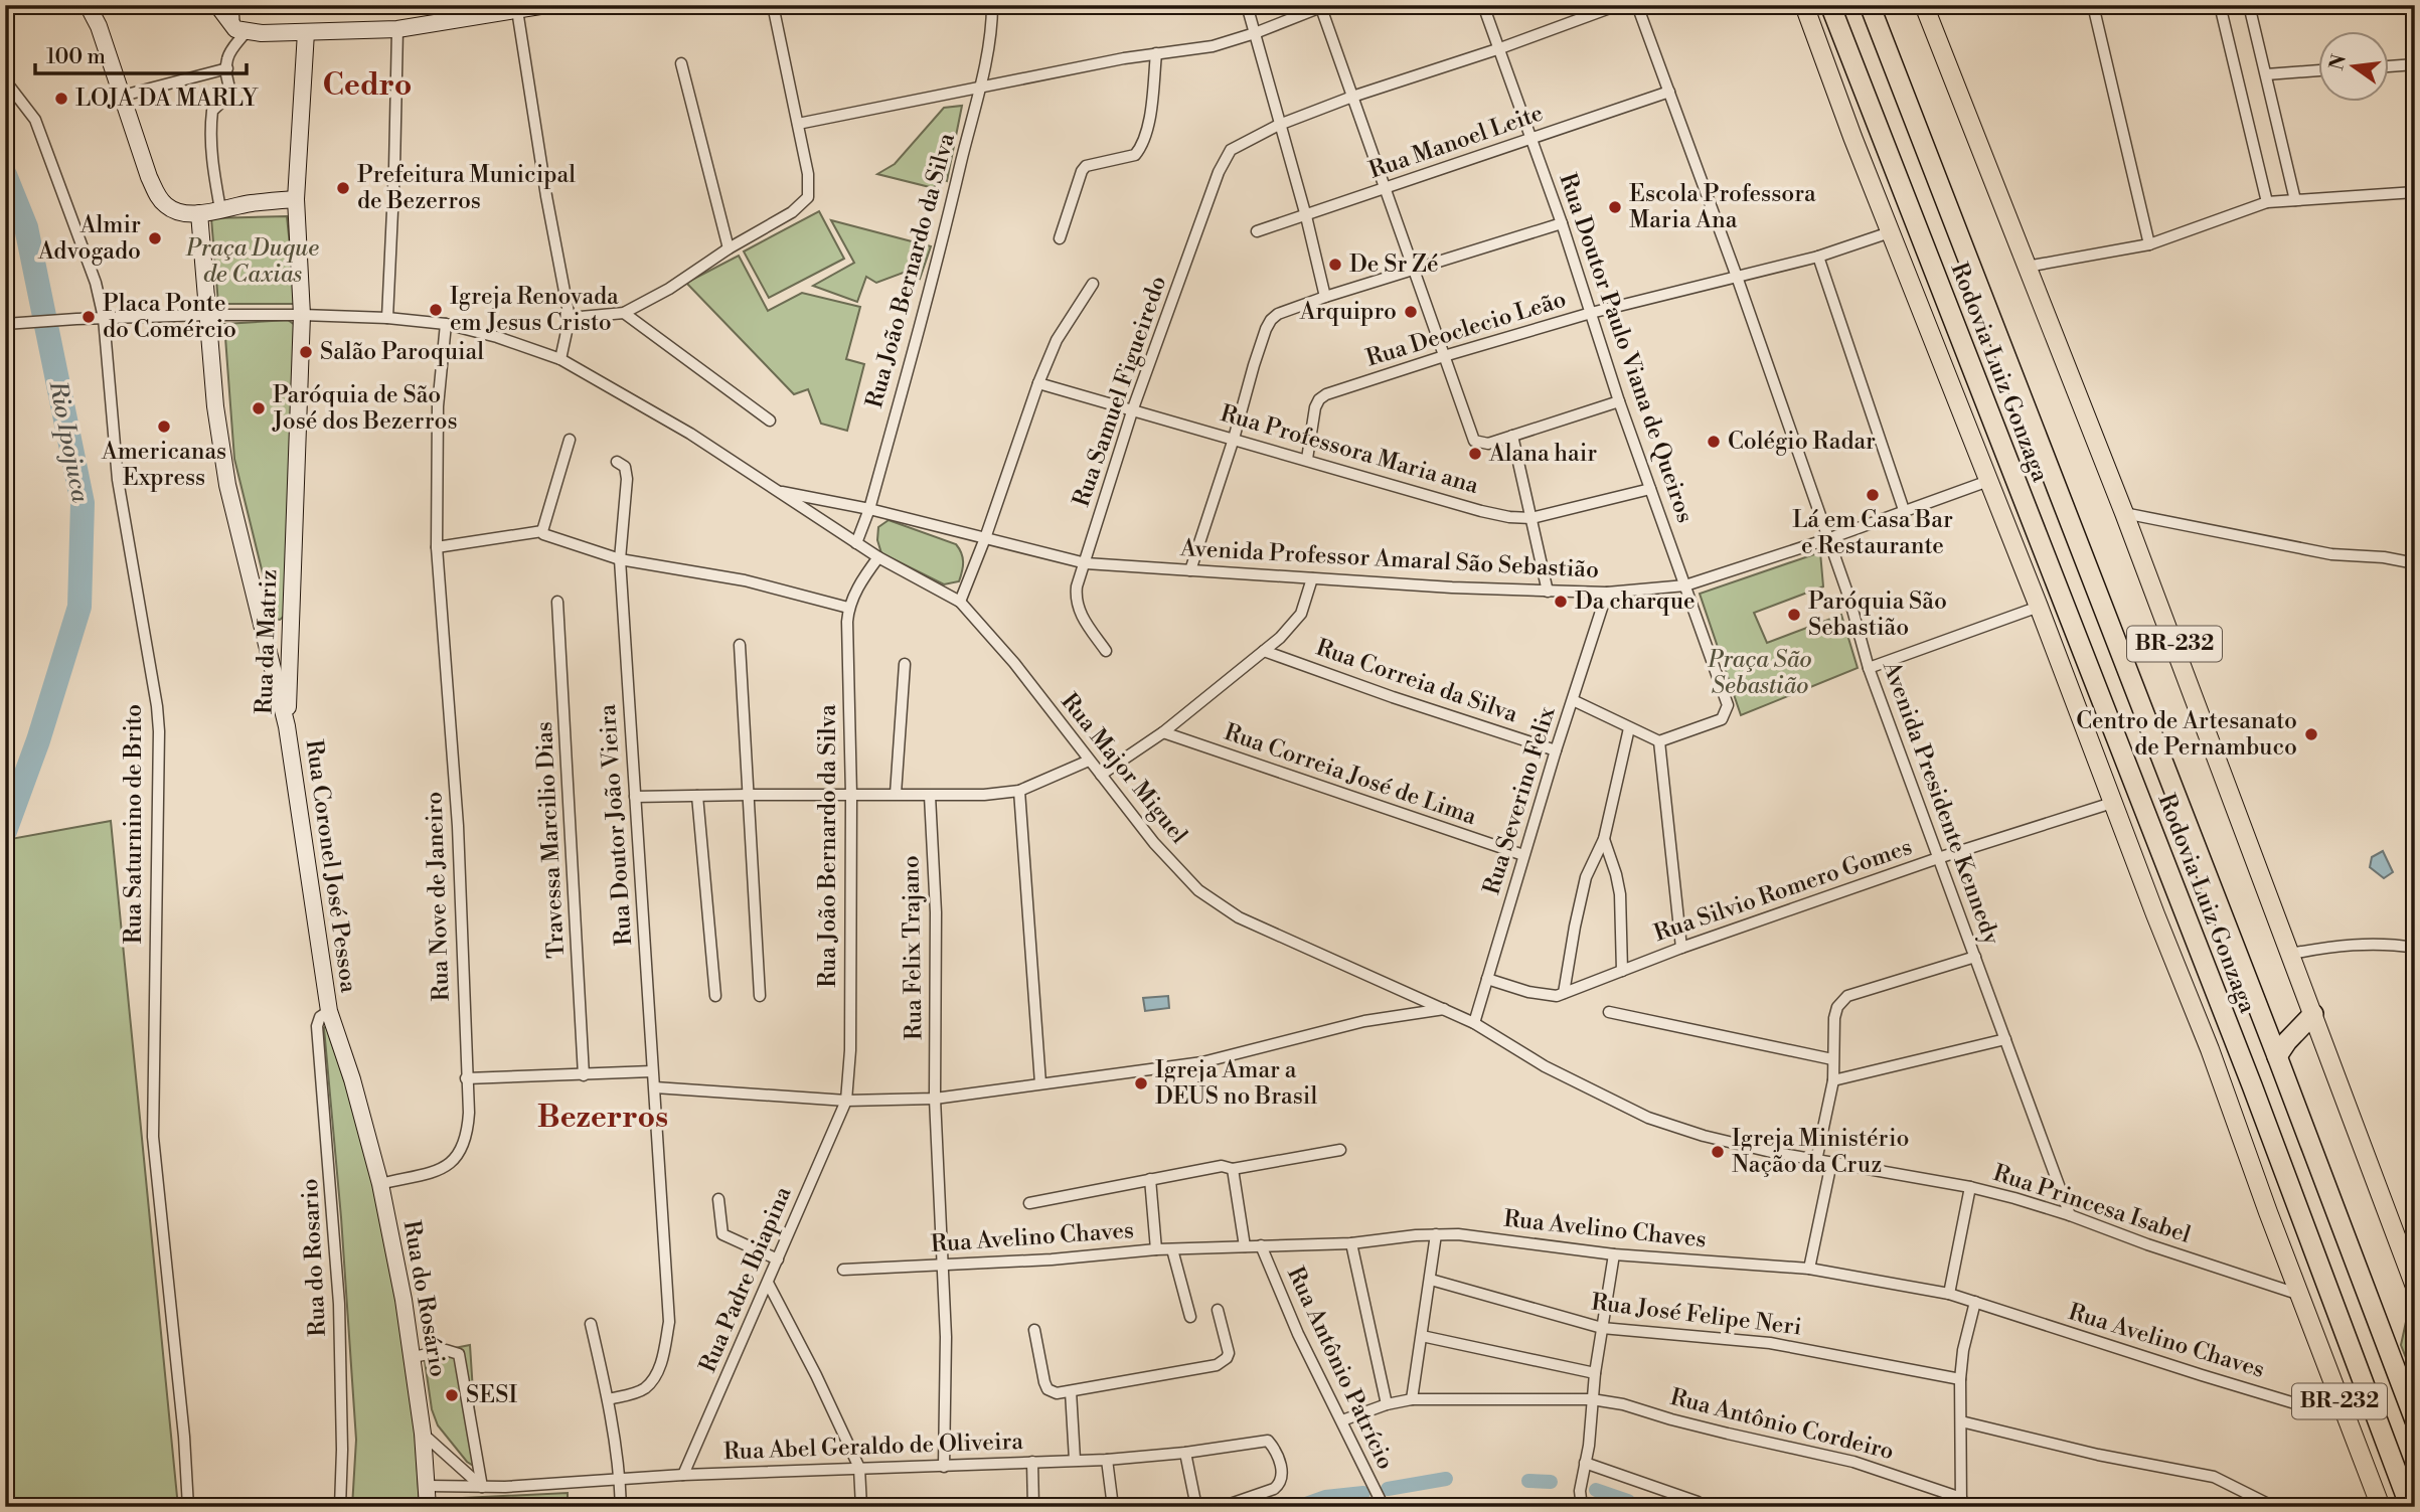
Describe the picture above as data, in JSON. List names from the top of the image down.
{
  "streets": {
    "highway": ["Rodovia Luiz Gonzaga", "BR-232"],
    "main road": ["Rua da Matriz", "Rua Coronel José Pessoa", "Rua do Rosário"],
    "street": [
      "Rua Manoel Leite",
      "Rua João Bernardo da Silva",
      "Rua Deoclecio Leão",
      "Rua Doutor Paulo Viana de Queiros",
      "Rua Samuel Figueiredo",
      "Rua Professora Maria ana",
      "Avenida Professor Amaral São Sebastião",
      "Rua Correia da Silva",
      "Rua Major Miguel",
      "Rua Correia José de Lima",
      "Rua Severino Felix",
      "Avenida Presidente Kennedy",
      "Rua Saturnino de Brito",
      "Rua Doutor João Vieira",
      "Travessa Marcilio Dias",
      "Rua Silvio Romero Gomes",
      "Rua Nove de Janeiro",
      "Rua Felix Trajano",
      "Rua Princesa Isabel",
      "Rua Avelino Chaves",
      "Rua do Rosario",
      "Rua Padre Ibiapina",
      "Rua José Felipe Neri",
      "Rua Antônio Patrício",
      "Rua Antônio Cordeiro",
      "Rua Abel Geraldo de Oliveira"
    ]
  },
  "crossings": [
    ["Rua Manoel Leite", "Rua Doutor Paulo Viana de Queiros"],
    ["Rua Manoel Leite", "Avenida Presidente Kennedy"],
    ["Rua João Bernardo da Silva", "Avenida Professor Amaral São Sebastião"],
    ["Rua João Bernardo da Silva", "Rua Major Miguel"],
    ["Rua João Bernardo da Silva", "Rua Padre Ibiapina"],
    ["Rua Deoclecio Leão", "Rua Doutor Paulo Viana de Queiros"],
    ["Rua Deoclecio Leão", "Rua Professora Maria ana"],
    ["Rua Deoclecio Leão", "BR-232"],
    ["Rua Deoclecio Leão", "Avenida Presidente Kennedy"],
    ["Rua Doutor Paulo Viana de Queiros", "Rua Professora Maria ana"],
    ["Rua Doutor Paulo Viana de Queiros", "Avenida Professor Amaral São Sebastião"],
    ["Rua Samuel Figueiredo", "Rua Professora Maria ana"],
    ["Rua Samuel Figueiredo", "Avenida Professor Amaral São Sebastião"],
    ["Avenida Professor Amaral São Sebastião", "BR-232"],
    ["Avenida Professor Amaral São Sebastião", "Rua Major Miguel"],
    ["Avenida Professor Amaral São Sebastião", "Rua Severino Felix"],
    ["Avenida Professor Amaral São Sebastião", "Avenida Presidente Kennedy"],
    ["Rua da Matriz", "Rua Major Miguel"],
    ["Rua da Matriz", "Rua Coronel José Pessoa"],
    ["BR-232", "Rua Silvio Romero Gomes"],
    ["BR-232", "Rua Princesa Isabel"],
    ["BR-232", "Rua Avelino Chaves"],
    ["Rua Correia da Silva", "Rua Severino Felix"],
    ["Rua Major Miguel", "Rua Severino Felix"],
    ["Rua Major Miguel", "Rua Nove de Janeiro"],
    ["Rua Major Miguel", "Rua Princesa Isabel"],
    ["Rua Correia José de Lima", "Rua Severino Felix"],
    ["Rua Severino Felix", "Rua Silvio Romero Gomes"],
    ["Rua Severino Felix", "Rua Princesa Isabel"],
    ["Avenida Presidente Kennedy", "Rua Silvio Romero Gomes"],
    ["Avenida Presidente Kennedy", "Rua Princesa Isabel"],
    ["Rua Coronel José Pessoa", "Rua Nove de Janeiro"],
    ["Rua Coronel José Pessoa", "Rua do Rosario"],
    ["Rua Coronel José Pessoa", "Rua do Rosário"],
    ["Rua Nove de Janeiro", "Rua do Rosário"],
    ["Rua Felix Trajano", "Rua Avelino Chaves"],
    ["Rua Felix Trajano", "Rua Abel Geraldo de Oliveira"],
    ["Rua Avelino Chaves", "Rua Antônio Patrício"],
    ["Rua Padre Ibiapina", "Rua Abel Geraldo de Oliveira"],
    ["Rua do Rosário", "Rua Abel Geraldo de Oliveira"],
    ["Rua Antônio Patrício", "Rua Antônio Cordeiro"]
  ],
  "districts": ["Cedro", "Bezerros"],
  "water": ["Rio Ipojuca"],
  "parks": ["Praça Duque de Caxias", "Praça São Sebastião"],
  "places": [
    "LOJA DA MARLY",
    "Prefeitura Municipal de Bezerros",
    "Escola Professora Maria Ana",
    "Almir Advogado",
    "De Sr Zé",
    "Igreja Renovada em Jesus Cristo",
    "Arquipro",
    "Placa Ponte do Comércio",
    "Salão Paroquial",
    "Paróquia de São José dos Bezerros",
    "Americanas Express",
    "Colégio Radar",
    "Alana hair",
    "Lá em Casa Bar e Restaurante",
    "Da charque",
    "Paróquia São Sebastião",
    "Centro de Artesanato de Pernambuco",
    "Igreja Amar a DEUS no Brasil",
    "Igreja Ministério Nação da Cruz",
    "SESI"
  ],
  "scale_bar": "100 m",
  "north": "left"
}
